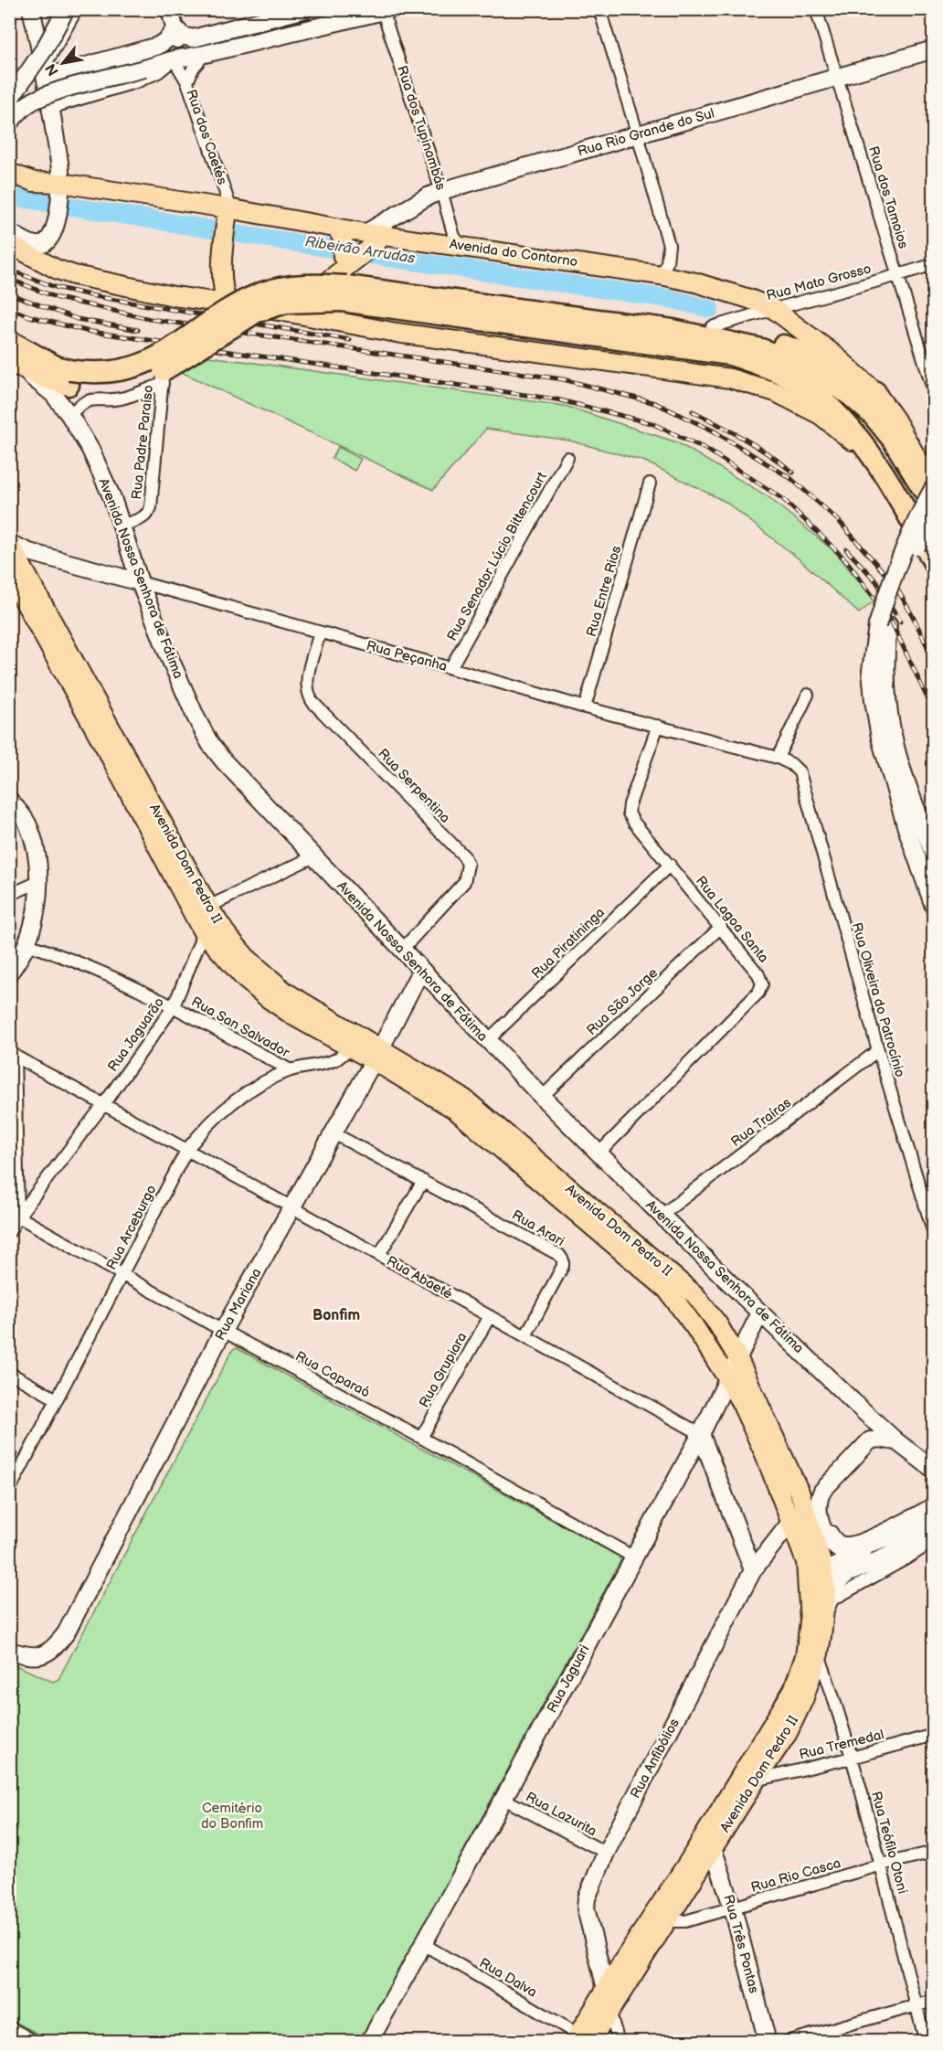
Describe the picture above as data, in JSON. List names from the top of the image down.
{
  "streets": {
    "highway": ["Avenida do Contorno"],
    "main road": ["Avenida Dom Pedro II"],
    "street": [
      "Rua dos Tupinambás",
      "Rua Rio Grande do Sul",
      "Rua dos Caetés",
      "Rua dos Tamoios",
      "Rua Mato Grosso",
      "Rua Padre Paraíso",
      "Rua Senador Lúcio Bittencourt",
      "Avenida Nossa Senhora de Fátima",
      "Rua Entre Rios",
      "Rua Peçanha",
      "Rua Serpentina",
      "Rua Lagoa Santa",
      "Rua Piratininga",
      "Rua Oliveira do Patrocínio",
      "Rua São Jorge",
      "Rua San Salvador",
      "Rua Jaguarão",
      "Rua Traíras",
      "Rua Arceburgo",
      "Rua Arari",
      "Rua Abaeté",
      "Rua Mariana",
      "Rua Grupiara",
      "Rua Caparaó",
      "Rua Jaguari",
      "Rua Tremedal",
      "Rua Anfibólios",
      "Rua Lazurita",
      "Rua Teófilo Otoni",
      "Rua Rio Casca",
      "Rua Três Pontas",
      "Rua Dalva"
    ]
  },
  "crossings": [
    ["Rua dos Tupinambás", "Rua Rio Grande do Sul"],
    ["Rua dos Tupinambás", "Avenida do Contorno"],
    ["Rua Rio Grande do Sul", "Rua dos Tamoios"],
    ["Rua Rio Grande do Sul", "Avenida do Contorno"],
    ["Rua dos Caetés", "Avenida do Contorno"],
    ["Rua dos Tamoios", "Rua Mato Grosso"],
    ["Avenida do Contorno", "Rua Mato Grosso"],
    ["Avenida do Contorno", "Avenida Nossa Senhora de Fátima"],
    ["Rua Padre Paraíso", "Avenida Nossa Senhora de Fátima"],
    ["Rua Senador Lúcio Bittencourt", "Rua Peçanha"],
    ["Avenida Nossa Senhora de Fátima", "Rua Peçanha"],
    ["Avenida Nossa Senhora de Fátima", "Rua Serpentina"],
    ["Avenida Nossa Senhora de Fátima", "Rua Lagoa Santa"],
    ["Avenida Nossa Senhora de Fátima", "Rua Piratininga"],
    ["Avenida Nossa Senhora de Fátima", "Rua São Jorge"],
    ["Avenida Nossa Senhora de Fátima", "Rua Traíras"],
    ["Avenida Nossa Senhora de Fátima", "Rua Mariana"],
    ["Avenida Nossa Senhora de Fátima", "Rua Jaguari"],
    ["Rua Entre Rios", "Rua Peçanha"],
    ["Rua Peçanha", "Rua Serpentina"],
    ["Rua Peçanha", "Avenida Dom Pedro II"],
    ["Rua Peçanha", "Rua Lagoa Santa"],
    ["Rua Peçanha", "Rua Oliveira do Patrocínio"],
    ["Avenida Dom Pedro II", "Rua Jaguarão"],
    ["Avenida Dom Pedro II", "Rua Arceburgo"],
    ["Avenida Dom Pedro II", "Rua Mariana"],
    ["Avenida Dom Pedro II", "Rua Jaguari"],
    ["Avenida Dom Pedro II", "Rua Tremedal"],
    ["Avenida Dom Pedro II", "Rua Anfibólios"],
    ["Avenida Dom Pedro II", "Rua Teófilo Otoni"],
    ["Avenida Dom Pedro II", "Rua Rio Casca"],
    ["Avenida Dom Pedro II", "Rua Três Pontas"],
    ["Avenida Dom Pedro II", "Rua Dalva"],
    ["Rua Lagoa Santa", "Rua Piratininga"],
    ["Rua Lagoa Santa", "Rua São Jorge"],
    ["Rua Oliveira do Patrocínio", "Rua Traíras"],
    ["Rua San Salvador", "Rua Jaguarão"],
    ["Rua San Salvador", "Rua Arceburgo"],
    ["Rua Jaguarão", "Rua Abaeté"],
    ["Rua Jaguarão", "Rua Caparaó"],
    ["Rua Arceburgo", "Rua Abaeté"],
    ["Rua Arceburgo", "Rua Caparaó"],
    ["Rua Arari", "Rua Abaeté"],
    ["Rua Arari", "Rua Mariana"],
    ["Rua Abaeté", "Rua Mariana"],
    ["Rua Abaeté", "Rua Grupiara"],
    ["Rua Abaeté", "Rua Jaguari"],
    ["Rua Mariana", "Rua Caparaó"],
    ["Rua Grupiara", "Rua Caparaó"],
    ["Rua Caparaó", "Rua Jaguari"],
    ["Rua Jaguari", "Rua Lazurita"],
    ["Rua Jaguari", "Rua Dalva"],
    ["Rua Tremedal", "Rua Teófilo Otoni"],
    ["Rua Anfibólios", "Rua Lazurita"],
    ["Rua Teófilo Otoni", "Rua Rio Casca"],
    ["Rua Rio Casca", "Rua Três Pontas"]
  ],
  "districts": ["Bonfim"],
  "water": ["Ribeirão Arrudas"],
  "parks": ["Cemitério do Bonfim"],
  "north": "bottom left"
}
